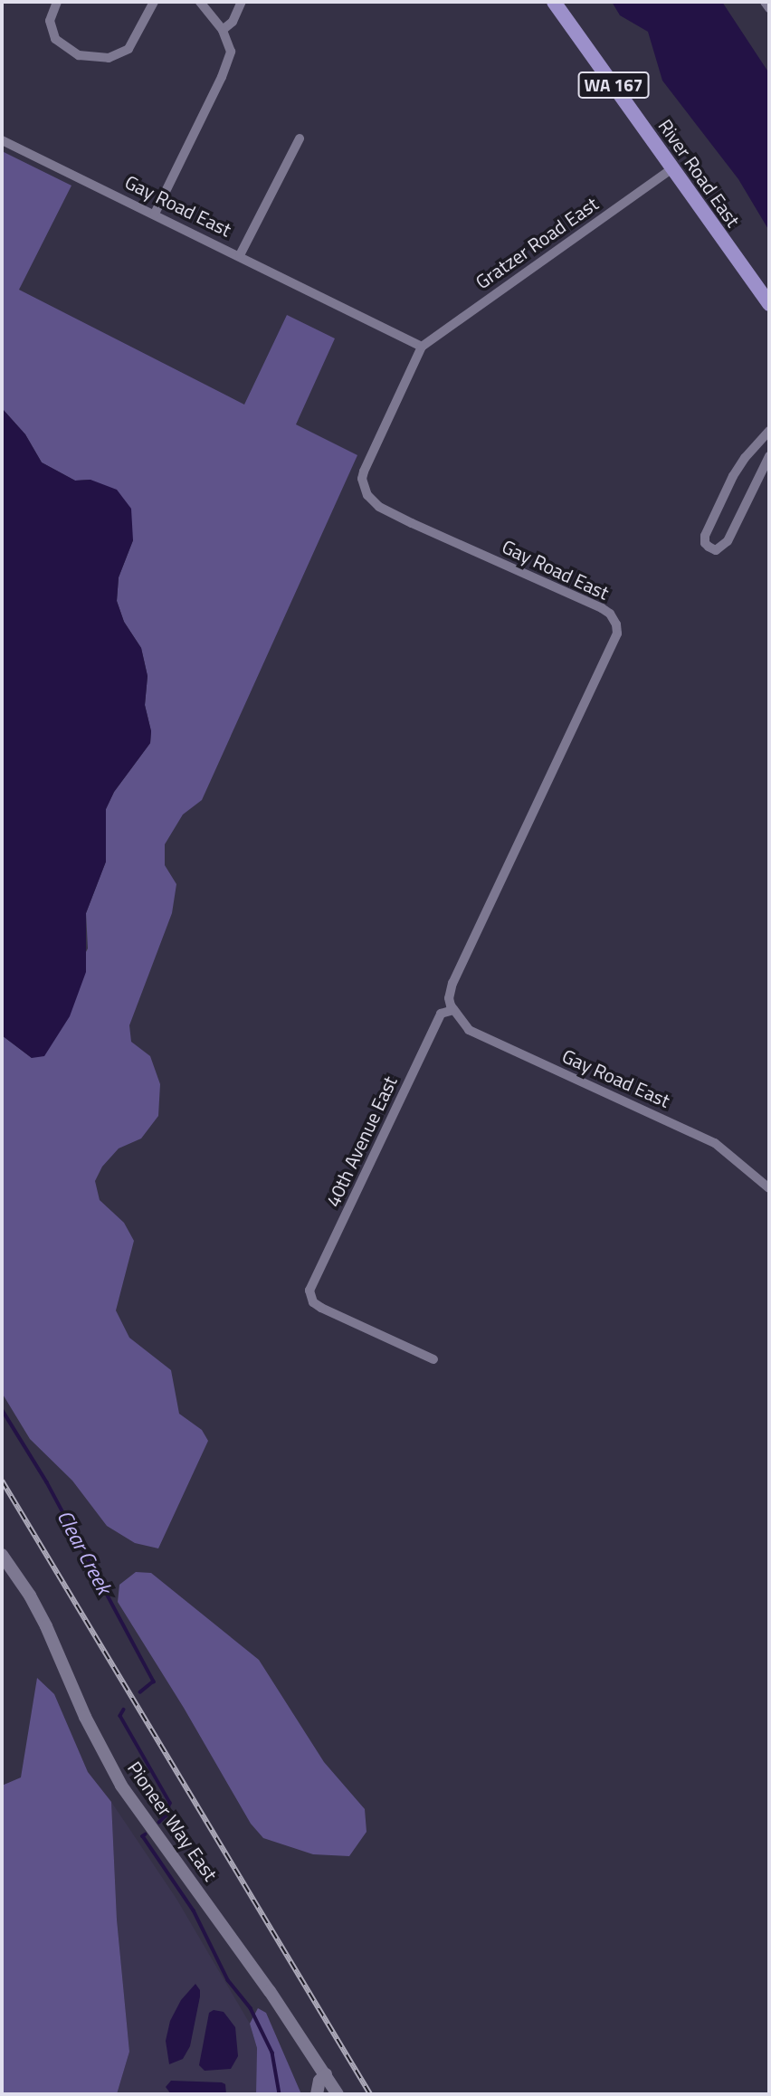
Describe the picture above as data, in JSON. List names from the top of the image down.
{
  "streets": {
    "main road": ["WA 167", "River Road East", "Pioneer Way East"],
    "street": ["Gay Road East", "Gratzer Road East", "40th Avenue East"]
  },
  "crossings": [
    ["River Road East", "Gratzer Road East"],
    ["Gay Road East", "Gratzer Road East"],
    ["Gay Road East", "40th Avenue East"]
  ],
  "water": ["Clear Creek"]
}
